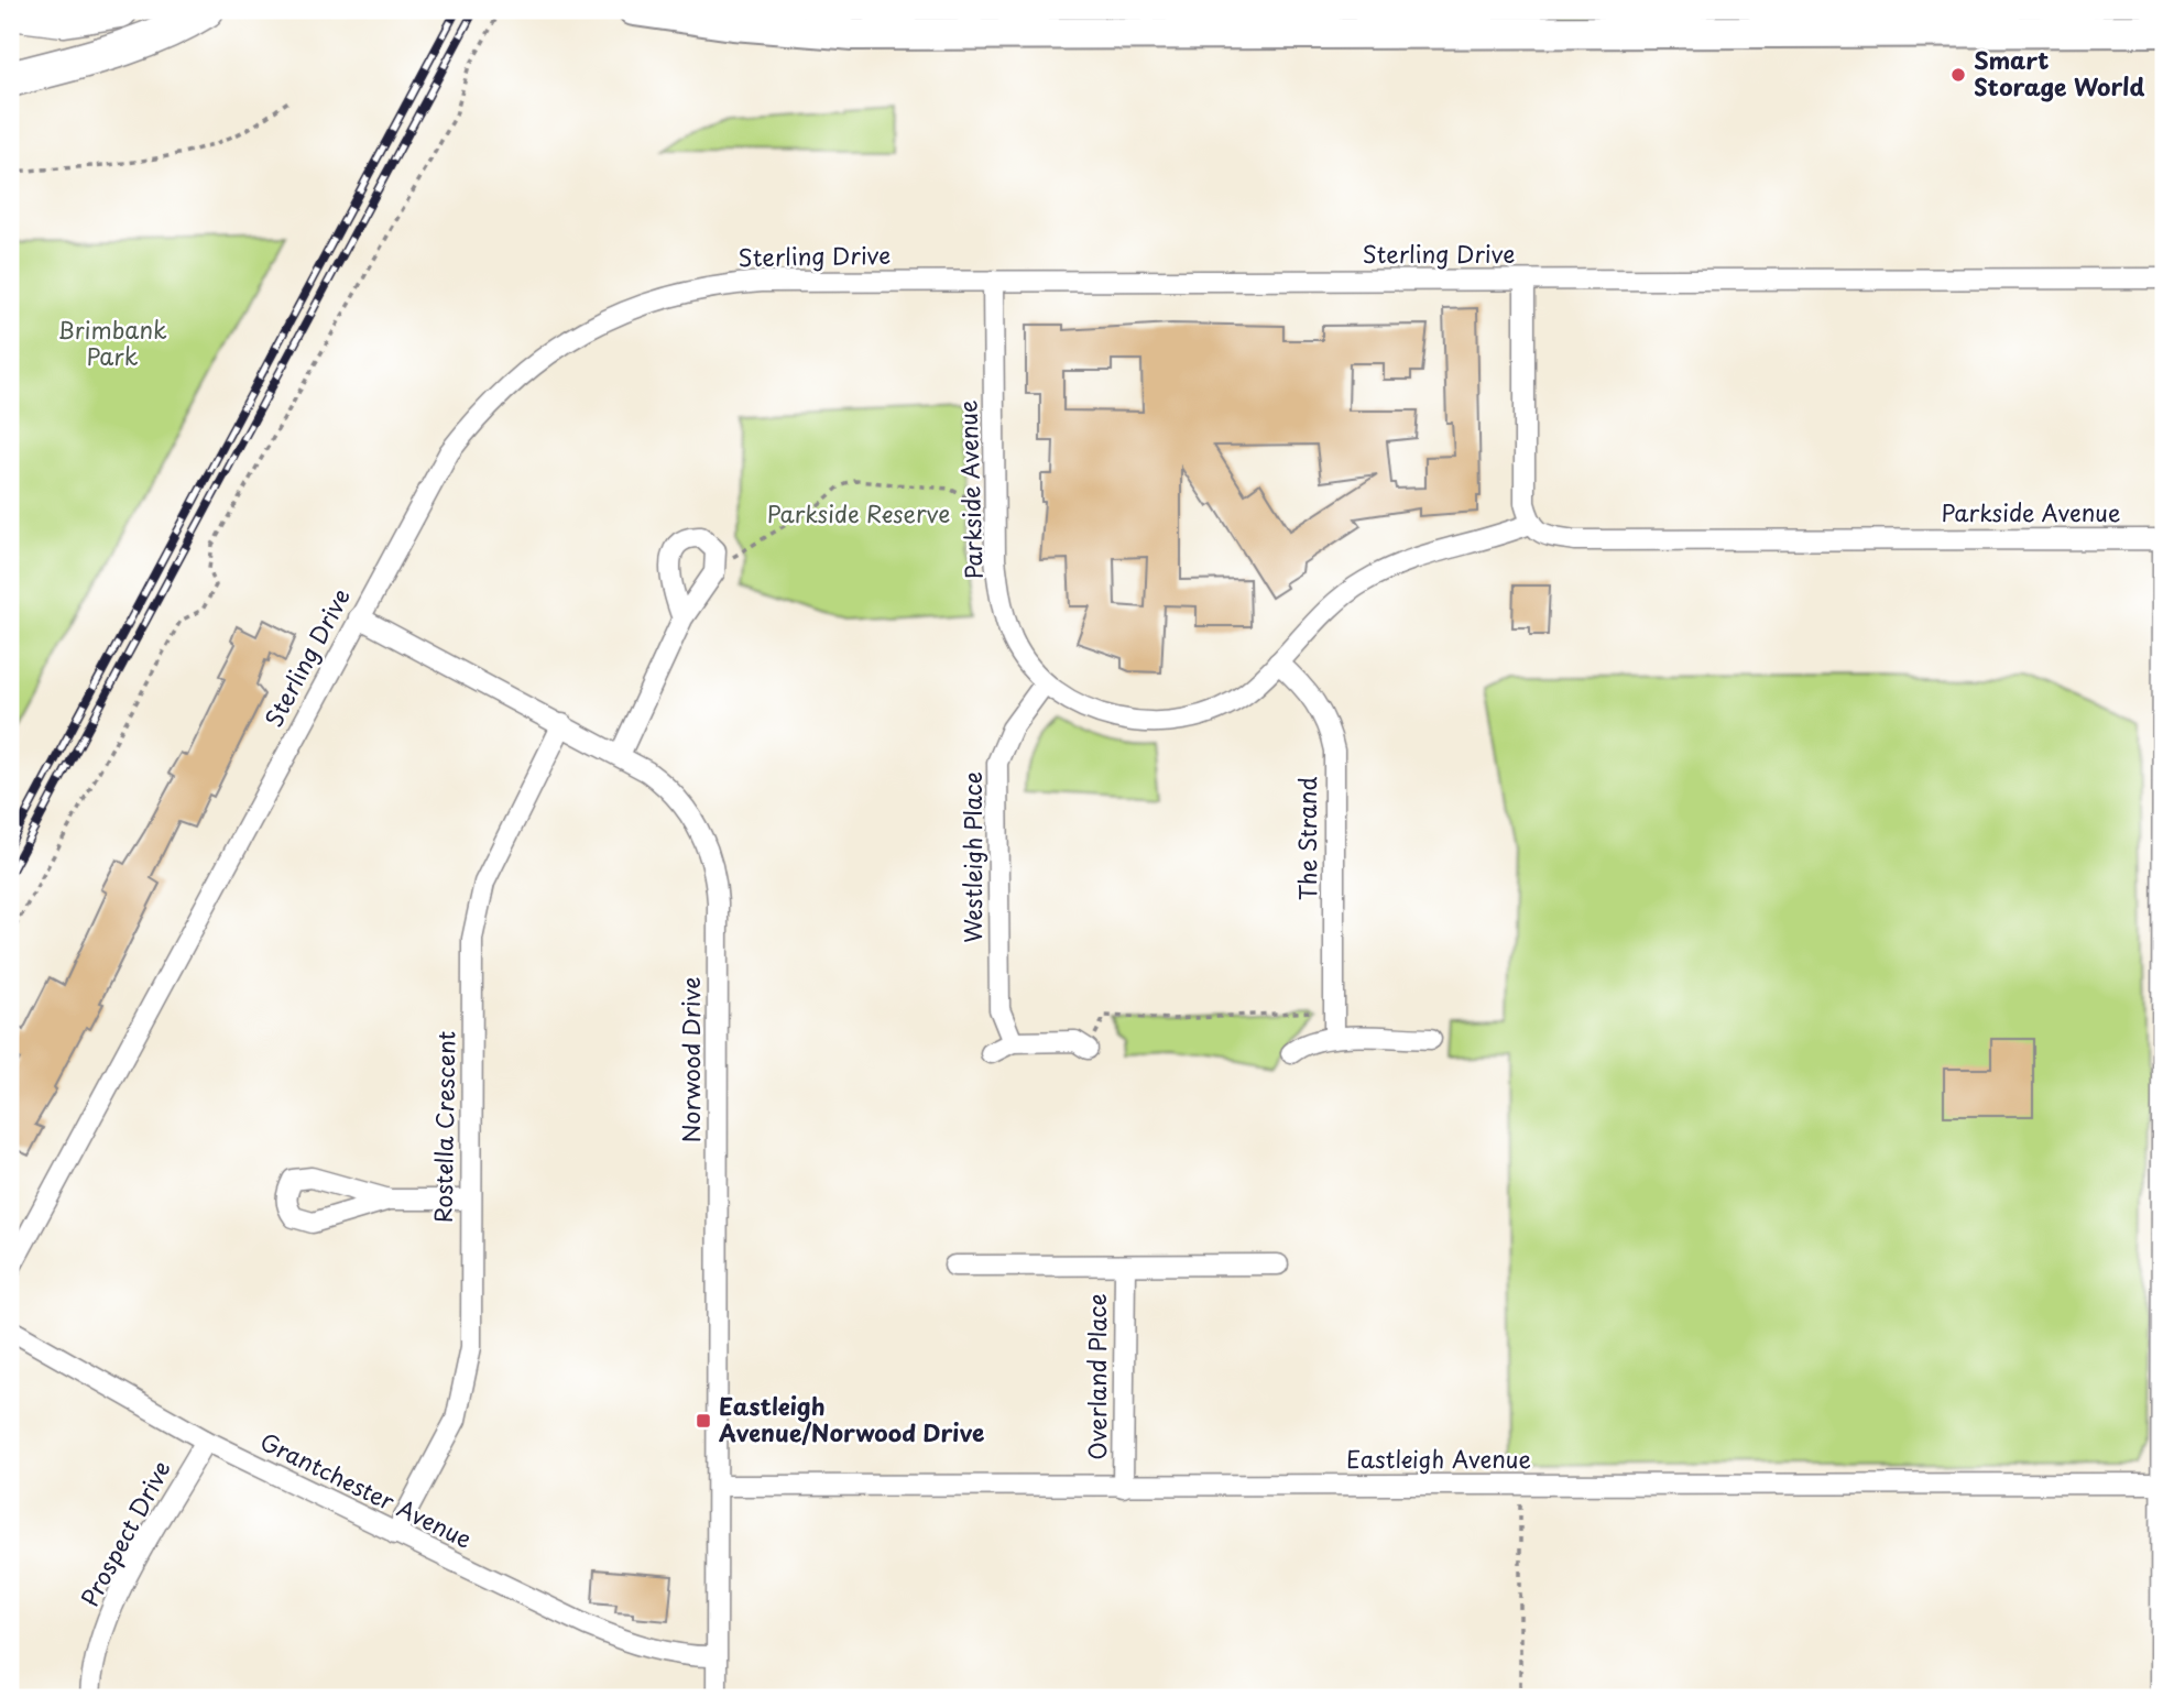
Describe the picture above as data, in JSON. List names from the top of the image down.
{
  "streets": {
    "street": [
      "Sterling Drive",
      "Parkside Avenue",
      "The Strand",
      "Westleigh Place",
      "Norwood Drive",
      "Rostella Crescent",
      "Overland Place",
      "Eastleigh Avenue",
      "Grantchester Avenue",
      "Prospect Drive"
    ]
  },
  "crossings": [
    ["Sterling Drive", "Parkside Avenue"],
    ["Sterling Drive", "Norwood Drive"],
    ["Parkside Avenue", "The Strand"],
    ["Parkside Avenue", "Westleigh Place"],
    ["Parkside Avenue", "Eastleigh Avenue"],
    ["Norwood Drive", "Rostella Crescent"],
    ["Norwood Drive", "Eastleigh Avenue"],
    ["Norwood Drive", "Grantchester Avenue"],
    ["Rostella Crescent", "Grantchester Avenue"],
    ["Overland Place", "Eastleigh Avenue"],
    ["Grantchester Avenue", "Prospect Drive"]
  ],
  "parks": ["Brimbank Park", "Parkside Reserve"],
  "places": {
    "other": ["Smart Storage World"],
    "transit": ["Eastleigh Avenue/Norwood Drive"]
  }
}
